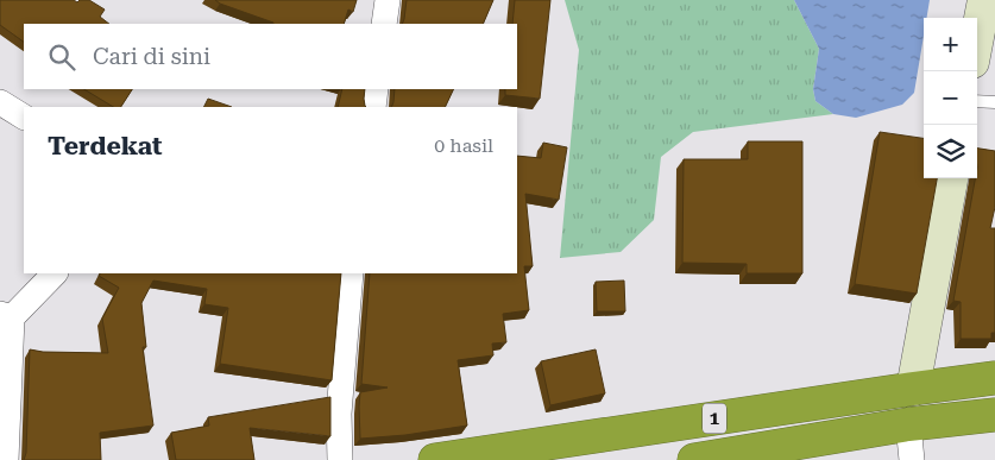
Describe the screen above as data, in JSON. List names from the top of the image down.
{
  "streets": {
    "highway": ["1"]
  },
  "page": {
    "map_buttons": ["+", "−"],
    "search": "Cari di sini",
    "heading": ["Terdekat", "0 hasil"]
  }
}
